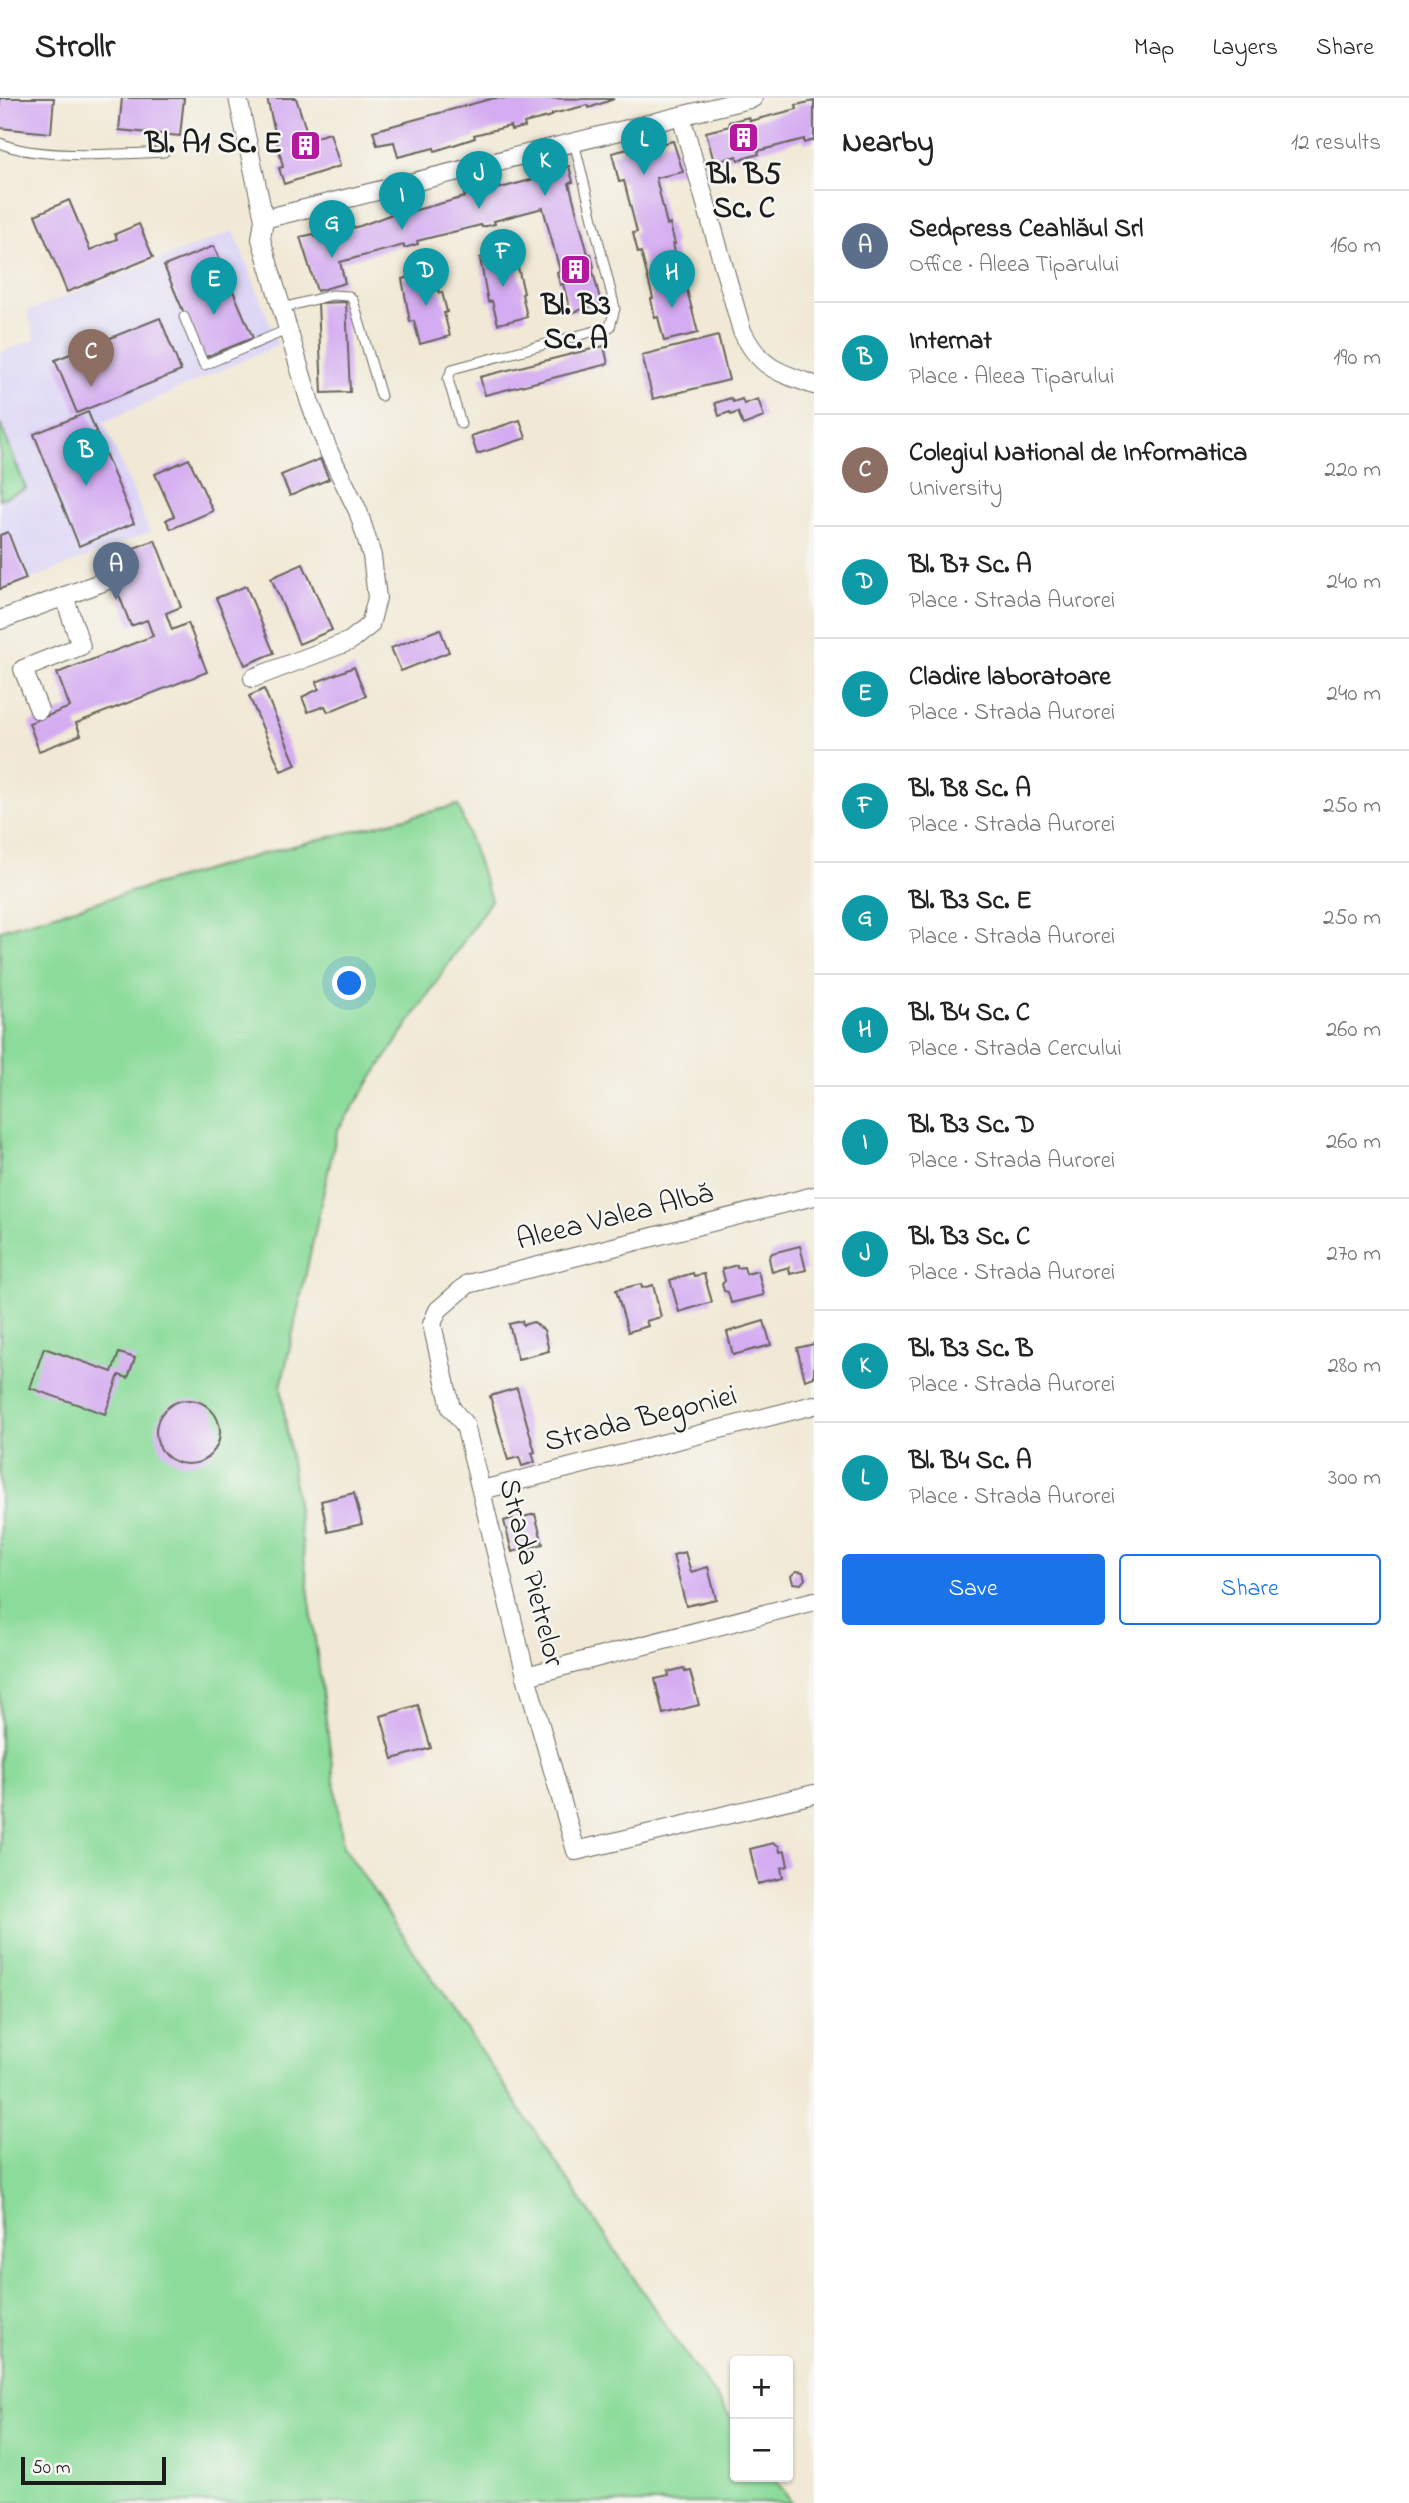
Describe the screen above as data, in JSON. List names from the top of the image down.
{
  "streets": {
    "street": ["Aleea Valea Albă", "Strada Begoniei", "Strada Pietrelor"]
  },
  "crossings": [
    ["Aleea Valea Albă", "Strada Pietrelor"],
    ["Strada Begoniei", "Strada Pietrelor"]
  ],
  "places": {
    "building": ["Bl. B5 Sc. C", "Bl. A1 Sc. E", "Bl. B3 Sc. A"]
  },
  "scale_bar": "50 m",
  "page": {
    "header": "Strollr",
    "nav": ["Map", "Layers", "Share"],
    "heading": ["Nearby", "12 results"],
    "pins": [
      "L",
      "K",
      "J",
      "I",
      "G",
      "F",
      "D",
      "H",
      "E",
      "C",
      "B",
      "A"
    ],
    "list": [
      {
        "mark": "A",
        "name": "Sedpress Ceahlăul Srl",
        "note": "Office · Aleea Tiparului",
        "value": "160 m"
      },
      {
        "mark": "B",
        "name": "Internat",
        "note": "Place · Aleea Tiparului",
        "value": "190 m"
      },
      {
        "mark": "C",
        "name": "Colegiul National de Informatica",
        "note": "University",
        "value": "220 m"
      },
      {
        "mark": "D",
        "name": "Bl. B7 Sc. A",
        "note": "Place · Strada Aurorei",
        "value": "240 m"
      },
      {
        "mark": "E",
        "name": "Cladire laboratoare",
        "note": "Place · Strada Aurorei",
        "value": "240 m"
      },
      {
        "mark": "F",
        "name": "Bl. B8 Sc. A",
        "note": "Place · Strada Aurorei",
        "value": "250 m"
      },
      {
        "mark": "G",
        "name": "Bl. B3 Sc. E",
        "note": "Place · Strada Aurorei",
        "value": "250 m"
      },
      {
        "mark": "H",
        "name": "Bl. B4 Sc. C",
        "note": "Place · Strada Cercului",
        "value": "260 m"
      },
      {
        "mark": "I",
        "name": "Bl. B3 Sc. D",
        "note": "Place · Strada Aurorei",
        "value": "260 m"
      },
      {
        "mark": "J",
        "name": "Bl. B3 Sc. C",
        "note": "Place · Strada Aurorei",
        "value": "270 m"
      },
      {
        "mark": "K",
        "name": "Bl. B3 Sc. B",
        "note": "Place · Strada Aurorei",
        "value": "280 m"
      },
      {
        "mark": "L",
        "name": "Bl. B4 Sc. A",
        "note": "Place · Strada Aurorei",
        "value": "300 m"
      }
    ],
    "buttons": ["Save", "Share"],
    "map_buttons": ["+", "−"],
    "scale": "50 m"
  }
}
